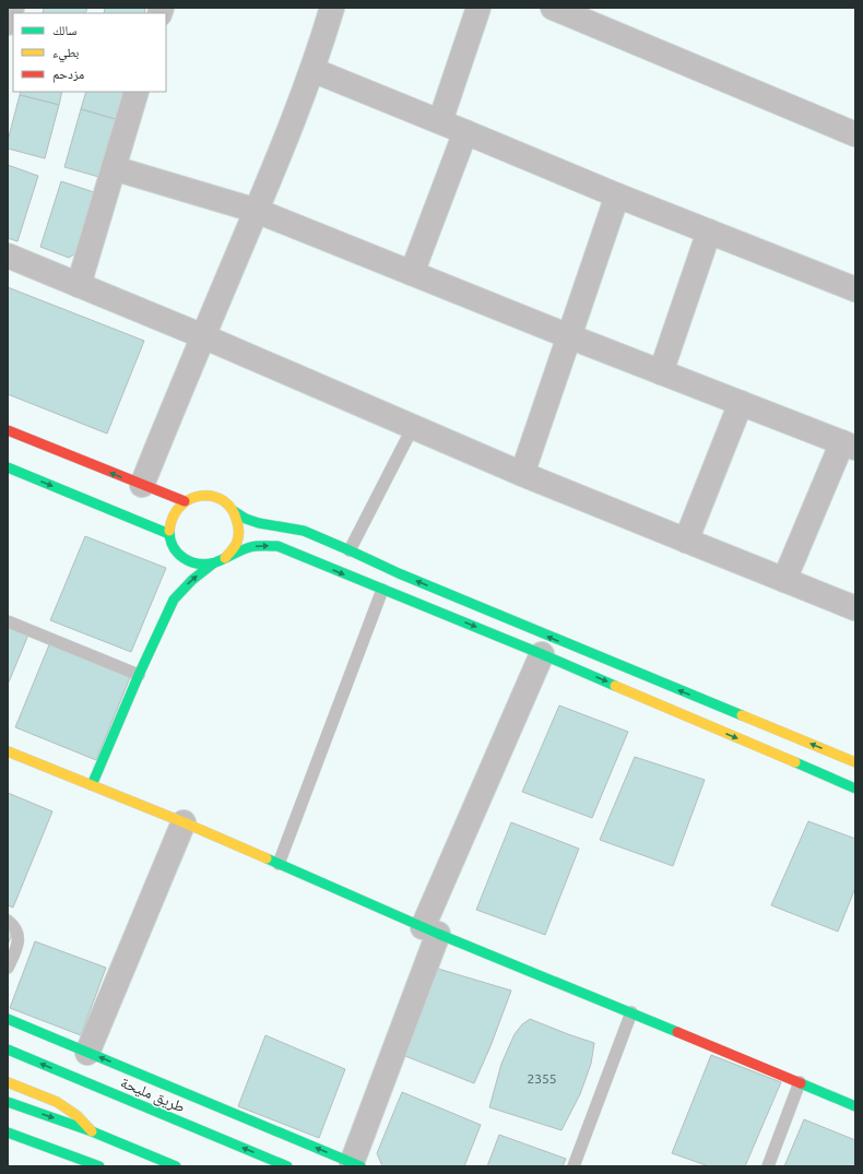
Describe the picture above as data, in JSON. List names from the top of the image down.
{
  "streets": {
    "main road": ["طريق مليحة"]
  },
  "house_numbers": ["2355"],
  "legend": ["سالك", "بطيء", "مزدحم"]
}
